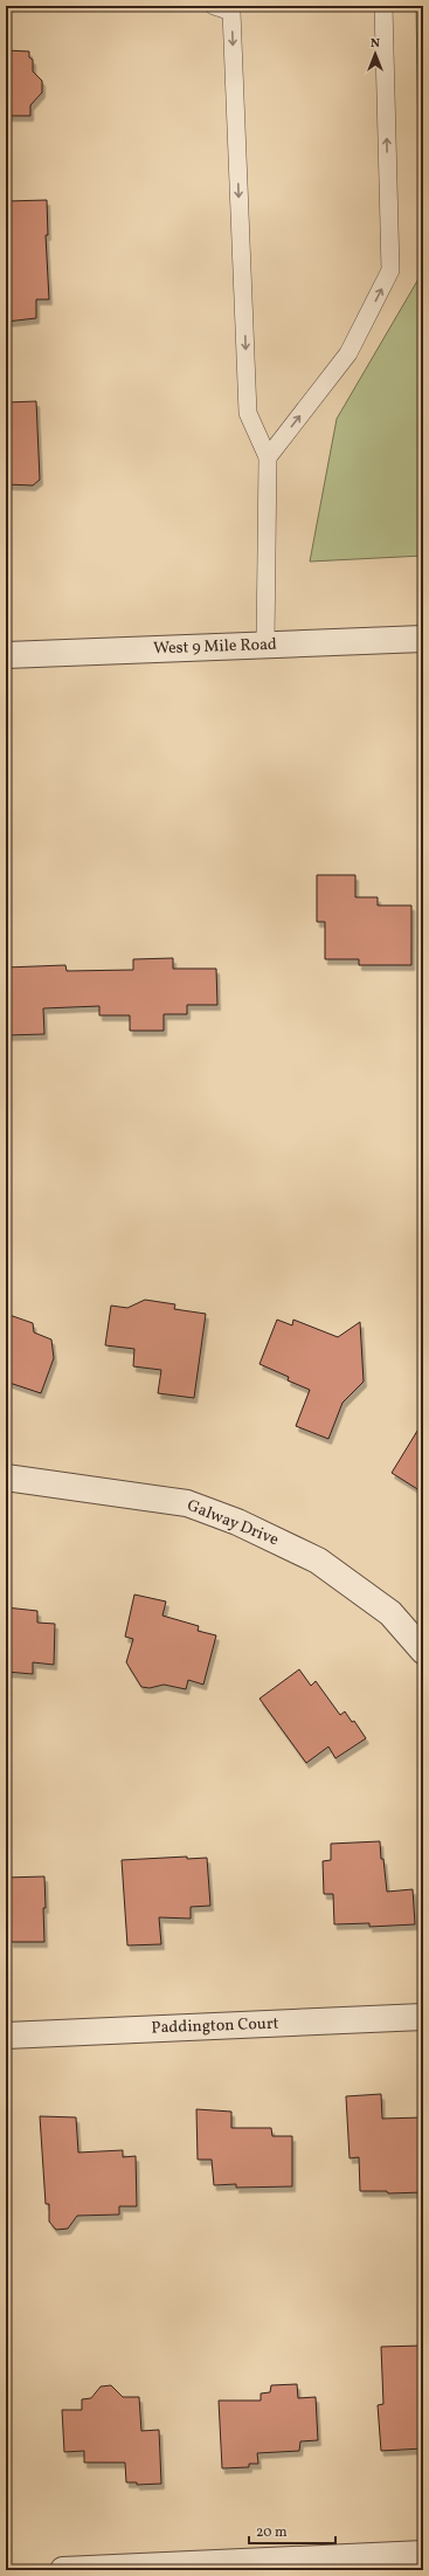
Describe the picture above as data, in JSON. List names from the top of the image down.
{
  "streets": {
    "street": ["West 9 Mile Road", "Galway Drive", "Paddington Court"]
  },
  "scale_bar": "20 m",
  "north": "top"
}
